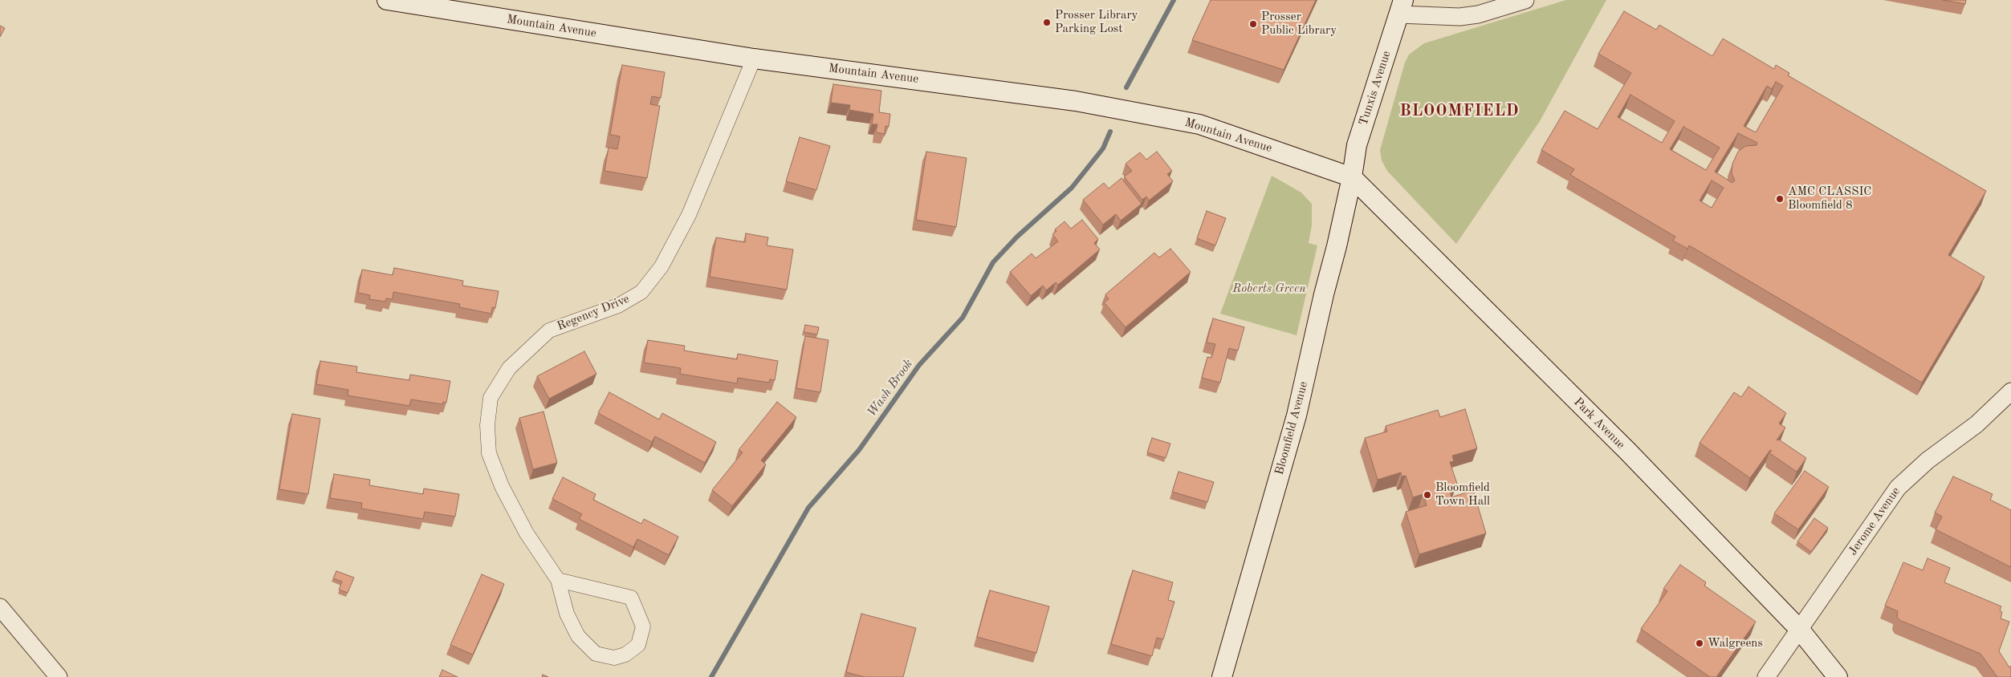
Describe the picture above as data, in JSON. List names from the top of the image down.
{
  "streets": {
    "main road": [
      "Mountain Avenue",
      "Tunxis Avenue",
      "Park Avenue",
      "Bloomfield Avenue"
    ],
    "street": ["Regency Drive", "Jerome Avenue"]
  },
  "crossings": [
    ["Mountain Avenue", "Tunxis Avenue"],
    ["Mountain Avenue", "Regency Drive"],
    ["Mountain Avenue", "Park Avenue"],
    ["Mountain Avenue", "Bloomfield Avenue"],
    ["Tunxis Avenue", "Park Avenue"],
    ["Tunxis Avenue", "Bloomfield Avenue"],
    ["Park Avenue", "Bloomfield Avenue"],
    ["Park Avenue", "Jerome Avenue"]
  ],
  "districts": ["BLOOMFIELD"],
  "water": ["Wash Brook"],
  "parks": ["Roberts Green"],
  "places": [
    "Prosser Library Parking Lost",
    "Prosser Public Library",
    "AMC CLASSIC Bloomfield 8",
    "Bloomfield Town Hall",
    "Walgreens"
  ]
}
